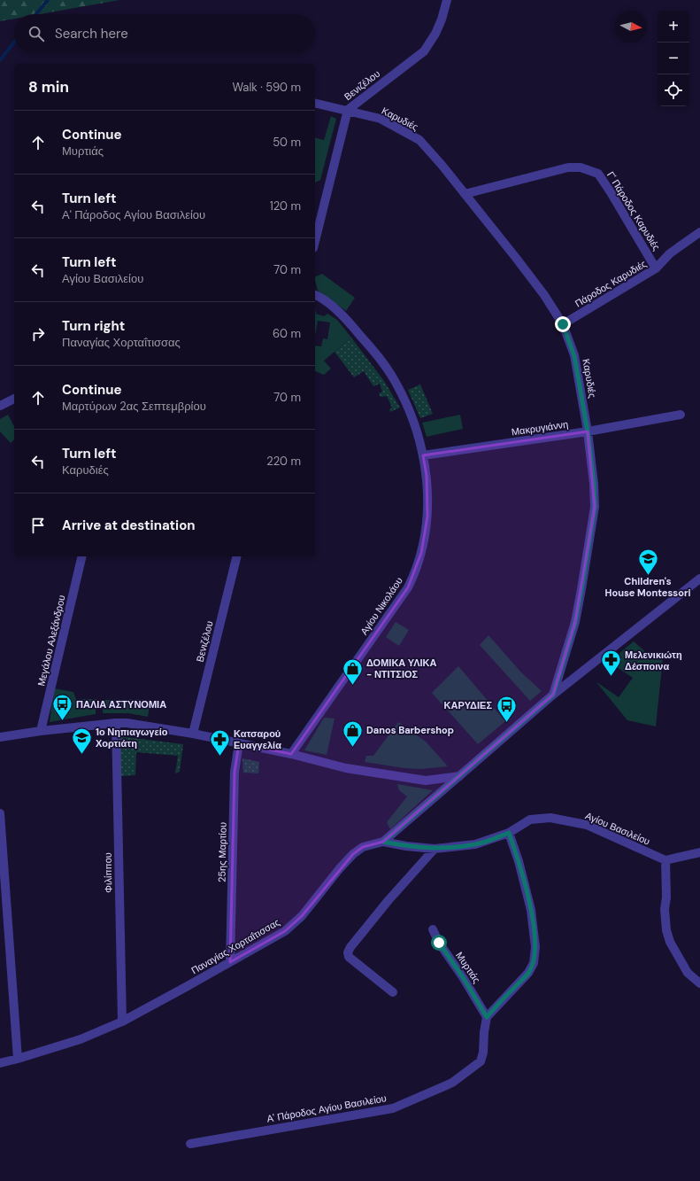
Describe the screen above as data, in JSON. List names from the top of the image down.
{
  "streets": {
    "street": [
      "Βενιζέλου",
      "Καρυδιές",
      "Γ' Πάροδος Καρυδιές",
      "Πάροδος Καρυδιές",
      "Μακρυγιάννη",
      "Αγίου Νικολάου",
      "Μεγάλου Αλεξάνδρου",
      "Αγίου Βασιλείου",
      "25ης Μαρτίου",
      "Φιλίππου",
      "Παναγίας Χορταΐτισσας",
      "Μυρτιάς",
      "Α' Πάροδος Αγίου Βασιλείου"
    ]
  },
  "crossings": [
    ["Βενιζέλου", "Καρυδιές"],
    ["Καρυδιές", "Γ' Πάροδος Καρυδιές"],
    ["Καρυδιές", "Πάροδος Καρυδιές"],
    ["Καρυδιές", "Μακρυγιάννη"],
    ["Καρυδιές", "Παναγίας Χορταΐτισσας"],
    ["Γ' Πάροδος Καρυδιές", "Πάροδος Καρυδιές"],
    ["Μακρυγιάννη", "Αγίου Νικολάου"],
    ["Αγίου Βασιλείου", "Παναγίας Χορταΐτισσας"],
    ["25ης Μαρτίου", "Παναγίας Χορταΐτισσας"],
    ["Φιλίππου", "Παναγίας Χορταΐτισσας"],
    ["Μυρτιάς", "Α' Πάροδος Αγίου Βασιλείου"]
  ],
  "places": {
    "school or university": ["Children's House Montessori", "1ο Νηπιαγωγείο Χορτιάτη"],
    "pharmacy": ["Μελενικιώτη Δέσποινα", "Κατσαρού Ευαγγελία"],
    "shop": ["ΔΟΜΙΚΑ ΥΛΙΚΑ - ΝΤΙΤΣΙΟΣ", "Danos Barbershop"],
    "bus stop": ["ΠΑΛΙΑ ΑΣΤΥΝΟΜΙΑ", "ΚΑΡΥΔΙΕΣ"]
  },
  "north": "right",
  "page": {
    "map_buttons": ["+", "−"],
    "search": "Search here",
    "heading": ["8 min", "Walk · 590 m"],
    "list": [
      ["Continue", "Μυρτιάς", "50 m"],
      ["Turn left", "Α' Πάροδος Αγίου Βασιλείου", "120 m"],
      ["Turn left", "Αγίου Βασιλείου", "70 m"],
      ["Turn right", "Παναγίας Χορταΐτισσας", "60 m"],
      ["Continue", "Μαρτύρων 2ας Σεπτεμβρίου", "70 m"],
      ["Turn left", "Καρυδιές", "220 m"],
      "Arrive at destination"
    ]
  }
}
